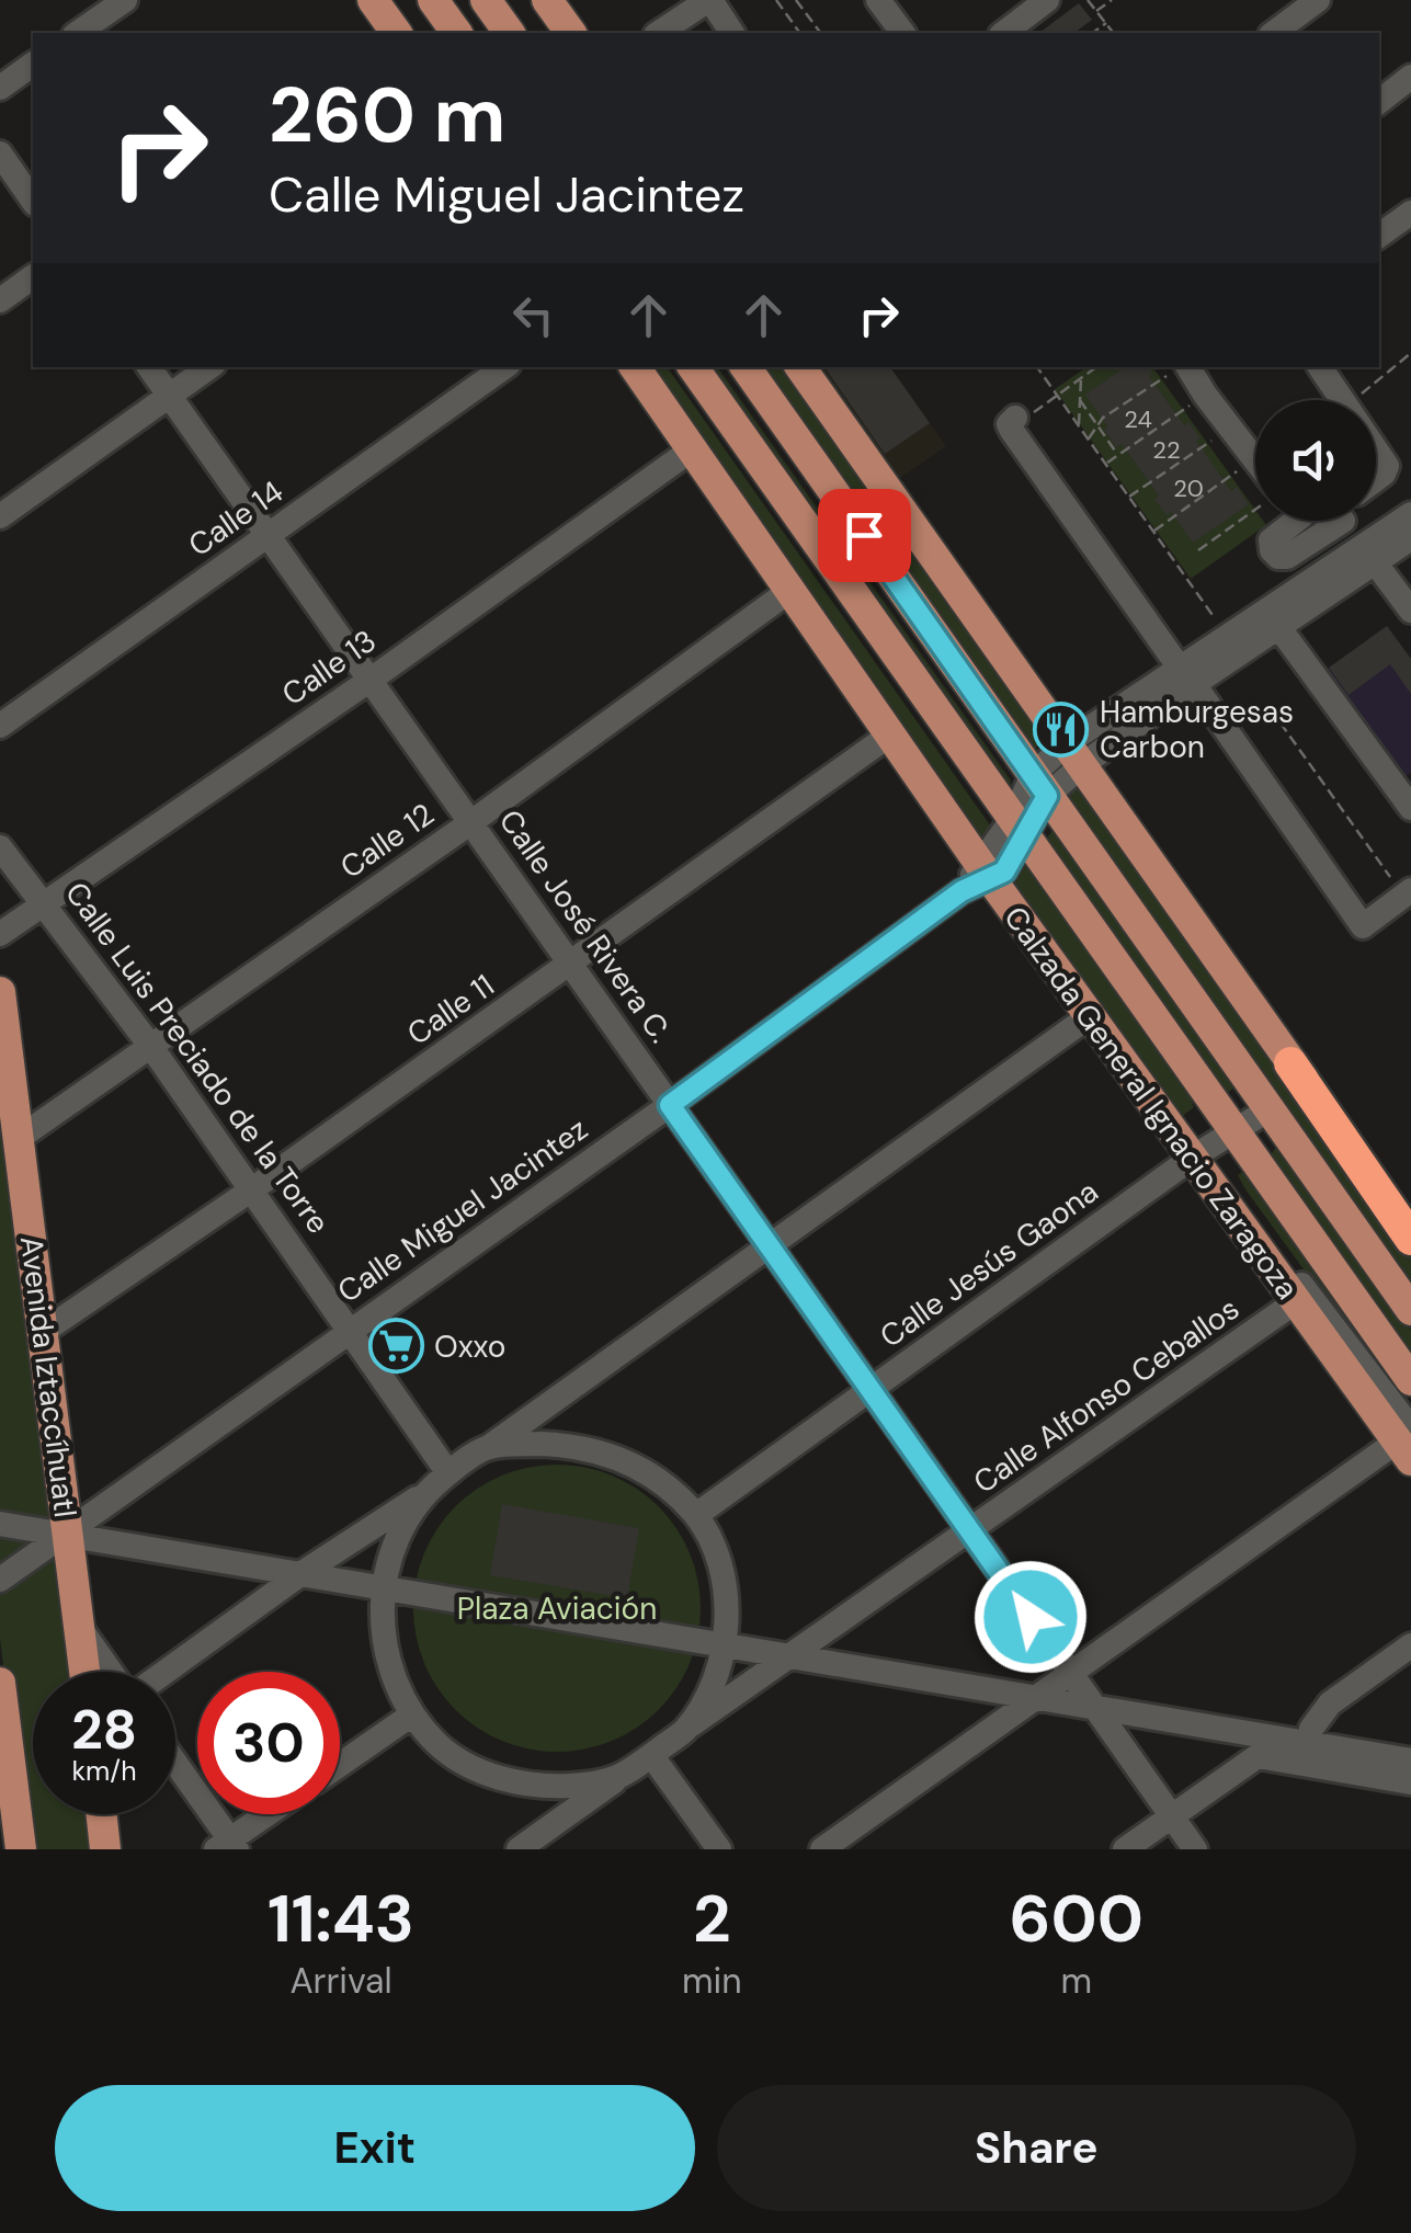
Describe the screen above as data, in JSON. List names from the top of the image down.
{
  "streets": {
    "main road": ["Calzada General Ignacio Zaragoza", "Avenida Iztaccíhuatl"],
    "street": [
      "Calle 14",
      "Calle 13",
      "Calle 12",
      "Calle José Rivera C.",
      "Calle 11",
      "Calle Luis Preciado de la Torre",
      "Calle Miguel Jacintez",
      "Calle Jesús Gaona",
      "Calle Alfonso Ceballos"
    ]
  },
  "crossings": [
    ["Calle 14", "Calle José Rivera C."],
    ["Calle 13", "Calle José Rivera C."],
    ["Calle 13", "Calle Luis Preciado de la Torre"],
    ["Calle 13", "Calzada General Ignacio Zaragoza"],
    ["Calle 12", "Calle José Rivera C."],
    ["Calle 12", "Calle Luis Preciado de la Torre"],
    ["Calle 12", "Calzada General Ignacio Zaragoza"],
    ["Calle 12", "Avenida Iztaccíhuatl"],
    ["Calle José Rivera C.", "Calle 11"],
    ["Calle José Rivera C.", "Calle Miguel Jacintez"],
    ["Calle José Rivera C.", "Calle Jesús Gaona"],
    ["Calle José Rivera C.", "Calle Alfonso Ceballos"],
    ["Calle 11", "Calle Luis Preciado de la Torre"],
    ["Calle 11", "Calzada General Ignacio Zaragoza"],
    ["Calle 11", "Avenida Iztaccíhuatl"],
    ["Calle Luis Preciado de la Torre", "Calle Miguel Jacintez"],
    ["Calzada General Ignacio Zaragoza", "Calle Miguel Jacintez"],
    ["Calzada General Ignacio Zaragoza", "Calle Jesús Gaona"],
    ["Calzada General Ignacio Zaragoza", "Calle Alfonso Ceballos"],
    ["Calle Miguel Jacintez", "Avenida Iztaccíhuatl"]
  ],
  "parks": ["Plaza Aviación"],
  "places": {
    "restaurant": ["Hamburgesas Carbon"],
    "supermarket": ["Oxxo"]
  },
  "house_numbers": ["24", "22", "20"],
  "page": {
    "turn": ["260 m", "Calle Miguel Jacintez"],
    "speed": "28 km/h",
    "limit": "30",
    "eta": [
      "11:43",
      "Arrival",
      "2",
      "min",
      "600",
      "m"
    ],
    "buttons": ["Exit", "Share"]
  }
}
